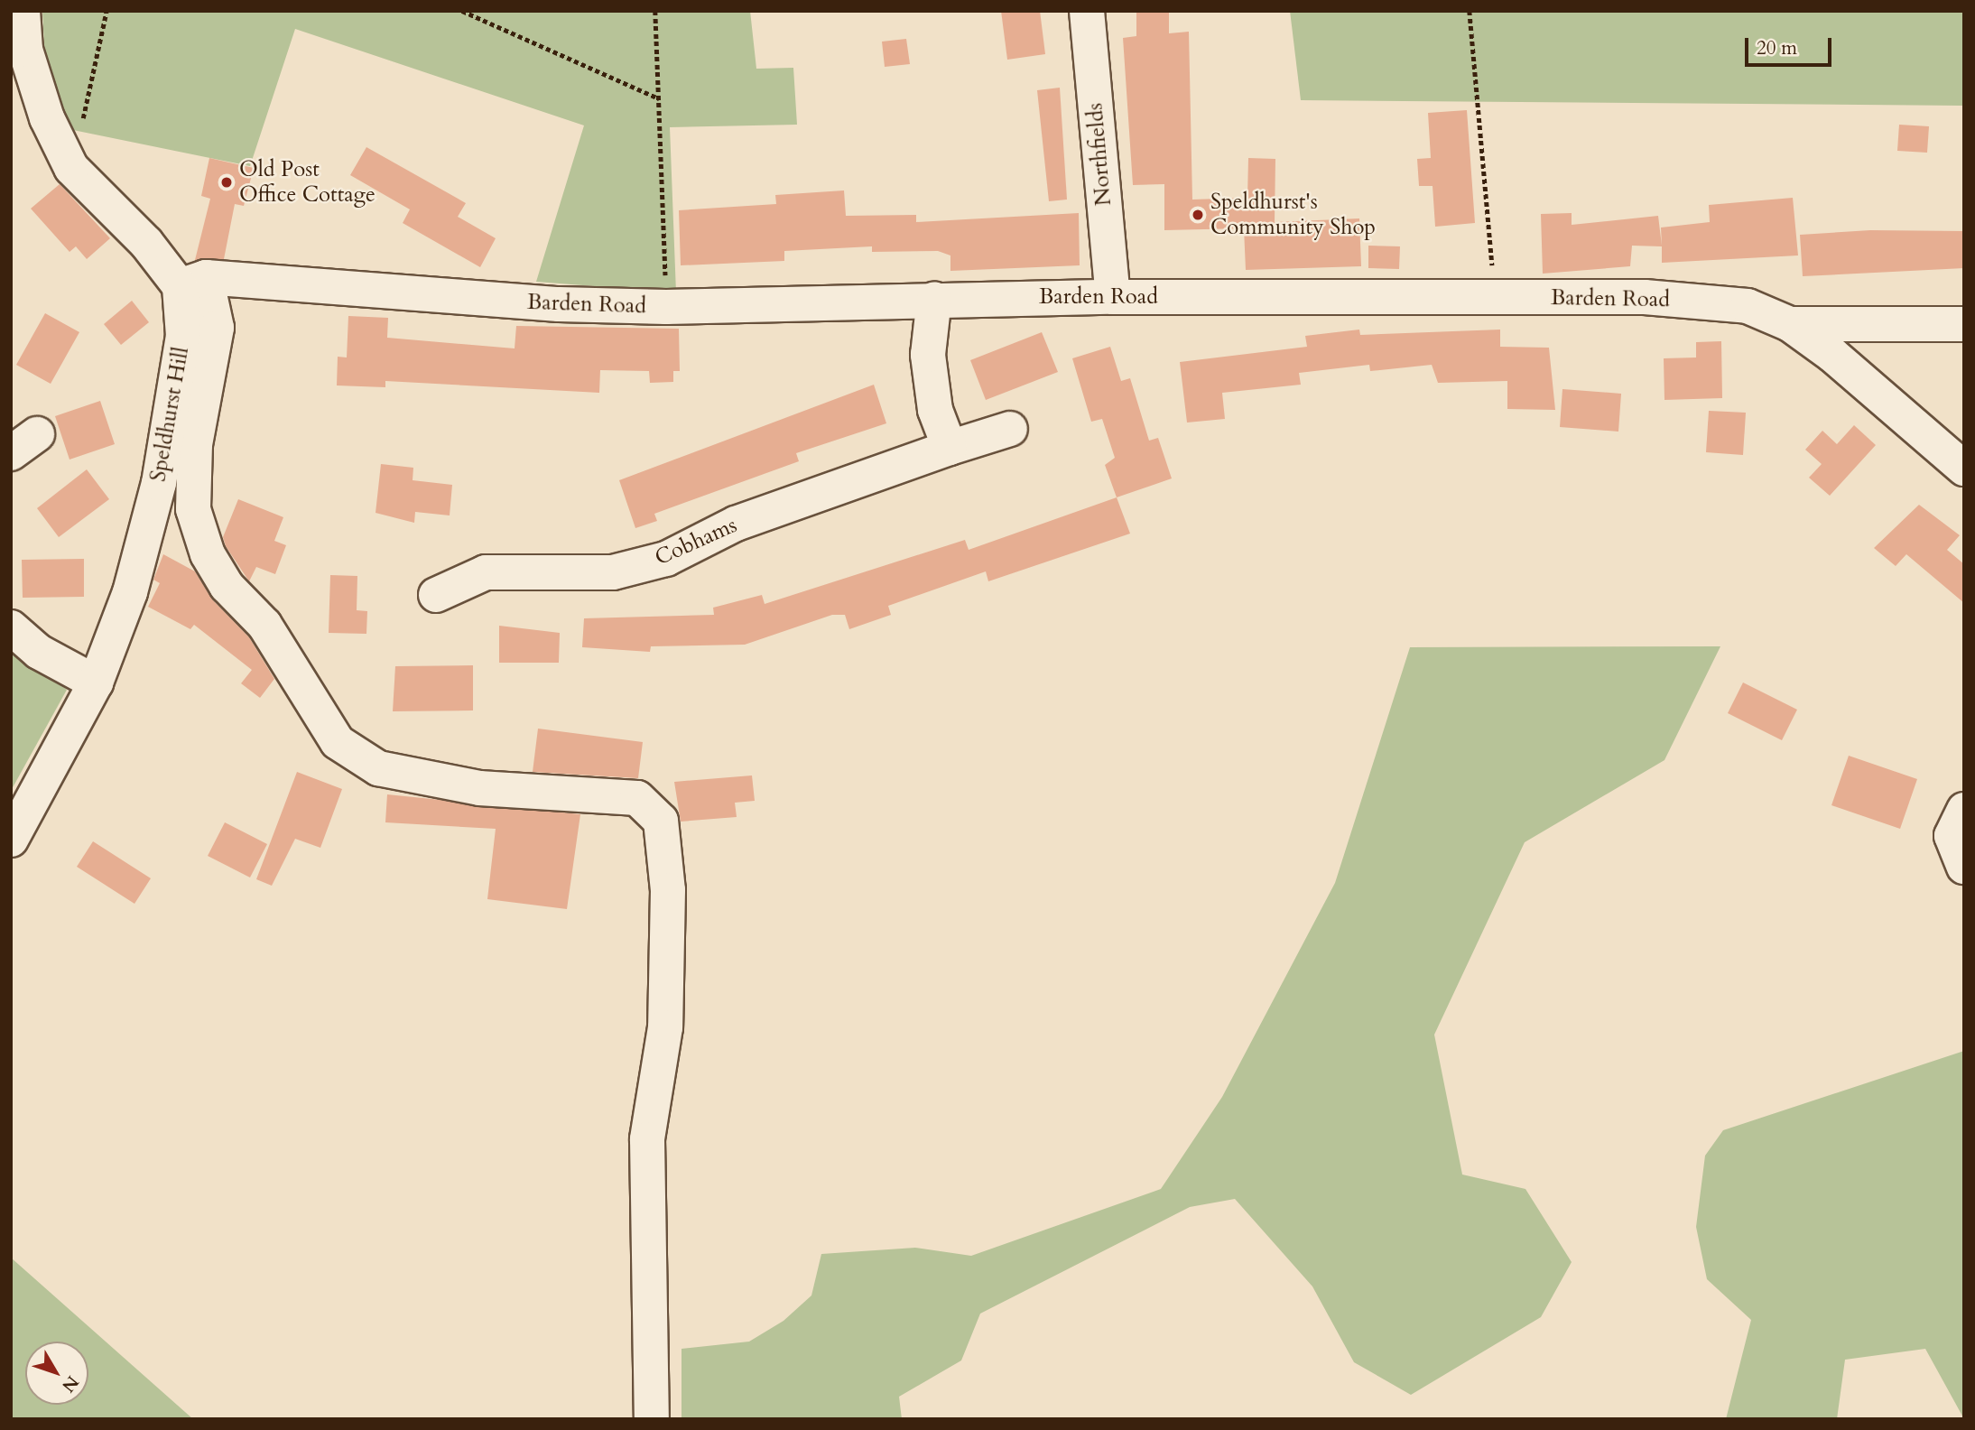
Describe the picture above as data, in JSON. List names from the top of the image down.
{
  "streets": {
    "street": [
      "Northfields",
      "Barden Road",
      "Speldhurst Hill",
      "Cobhams"
    ]
  },
  "crossings": [
    ["Northfields", "Barden Road"],
    ["Barden Road", "Speldhurst Hill"]
  ],
  "places": ["Old Post Office Cottage", "Speldhurst's Community Shop"],
  "scale_bar": "20 m",
  "north": "bottom right"
}
